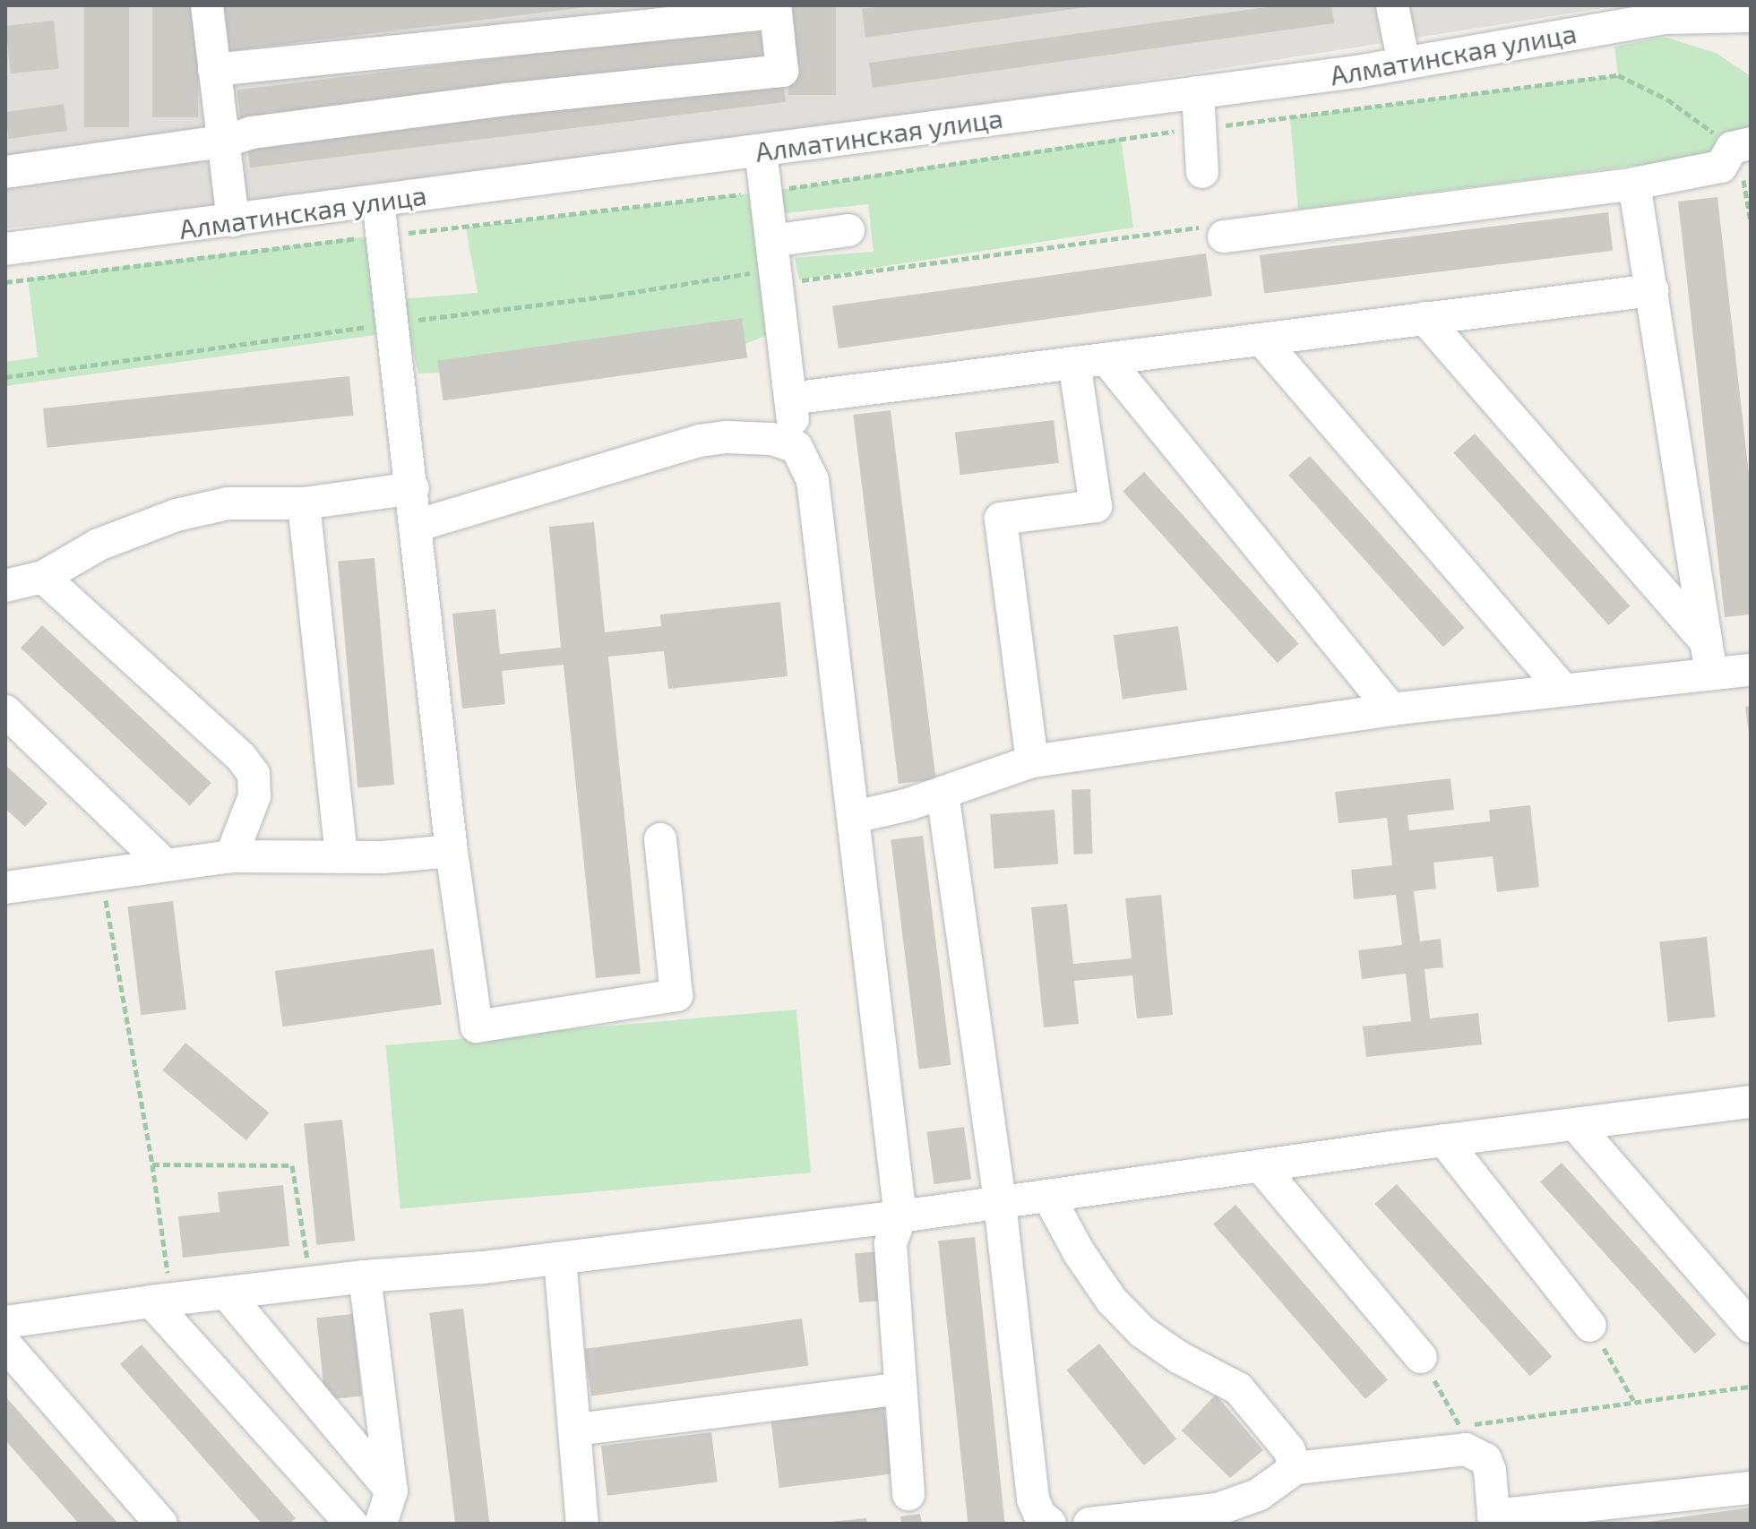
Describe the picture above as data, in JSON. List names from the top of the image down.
{
  "streets": {
    "street": ["Алматинская улица"]
  }
}
